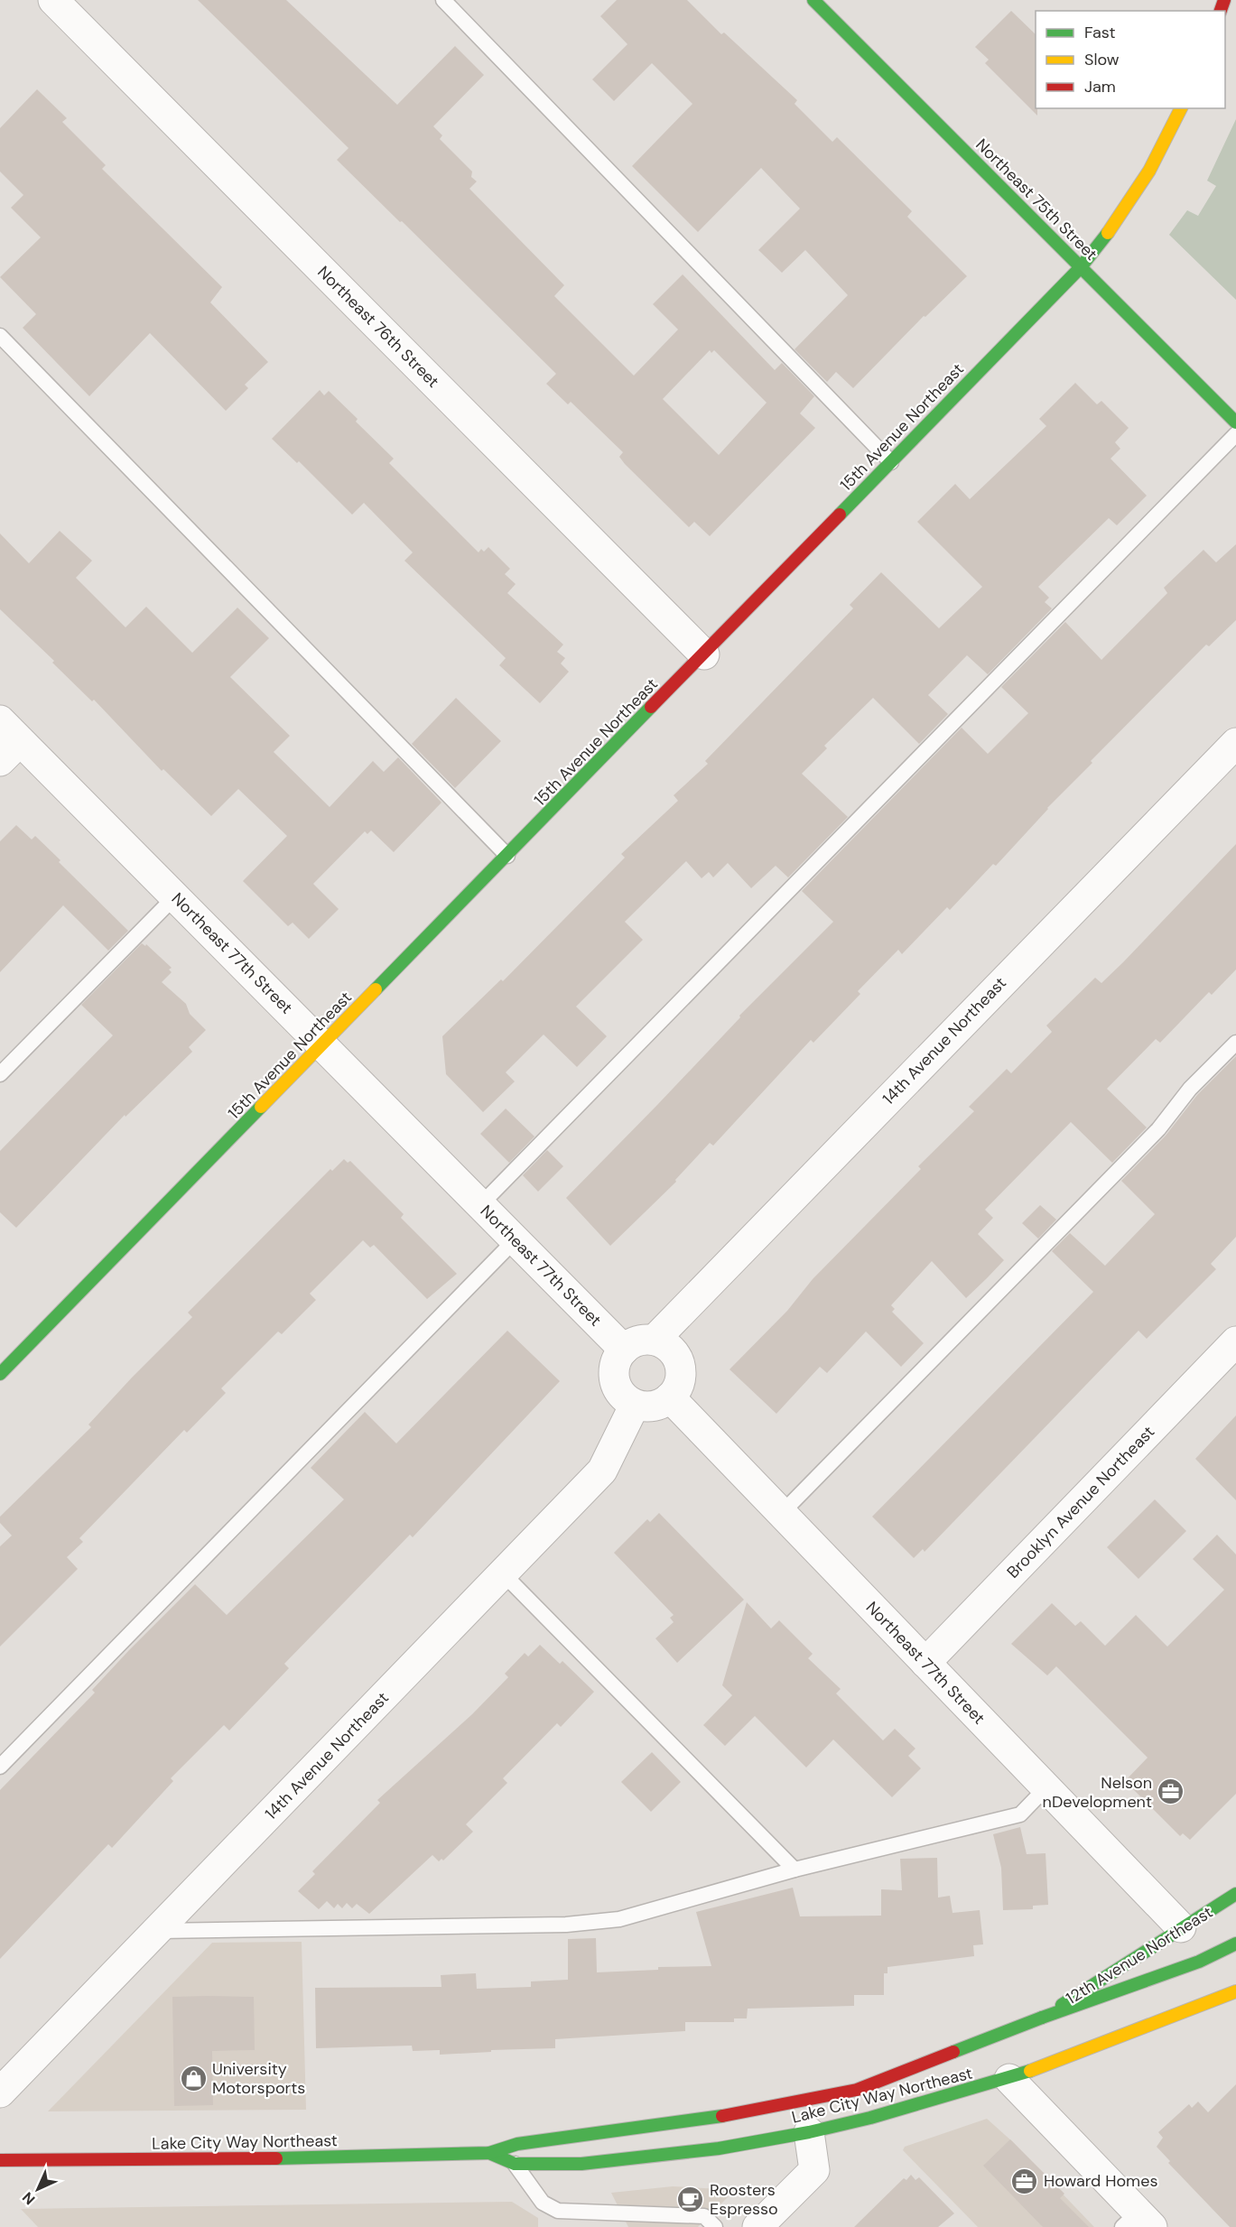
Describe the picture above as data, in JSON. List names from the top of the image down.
{
  "streets": {
    "main road": [
      "Northeast 75th Street",
      "15th Avenue Northeast",
      "12th Avenue Northeast",
      "Lake City Way Northeast"
    ],
    "street": [
      "Northeast 76th Street",
      "Northeast 77th Street",
      "14th Avenue Northeast",
      "Brooklyn Avenue Northeast"
    ]
  },
  "crossings": [
    ["Northeast 75th Street", "15th Avenue Northeast"],
    ["Northeast 76th Street", "15th Avenue Northeast"],
    ["15th Avenue Northeast", "Northeast 77th Street"],
    ["Northeast 77th Street", "14th Avenue Northeast"],
    ["Northeast 77th Street", "Brooklyn Avenue Northeast"],
    ["Northeast 77th Street", "12th Avenue Northeast"],
    ["12th Avenue Northeast", "Lake City Way Northeast"]
  ],
  "places": {
    "office": ["Nelson nDevelopment", "Howard Homes"],
    "shop": ["University Motorsports"],
    "cafe": ["Roosters Espresso"]
  },
  "legend": ["Fast", "Slow", "Jam"],
  "north": "bottom left"
}
